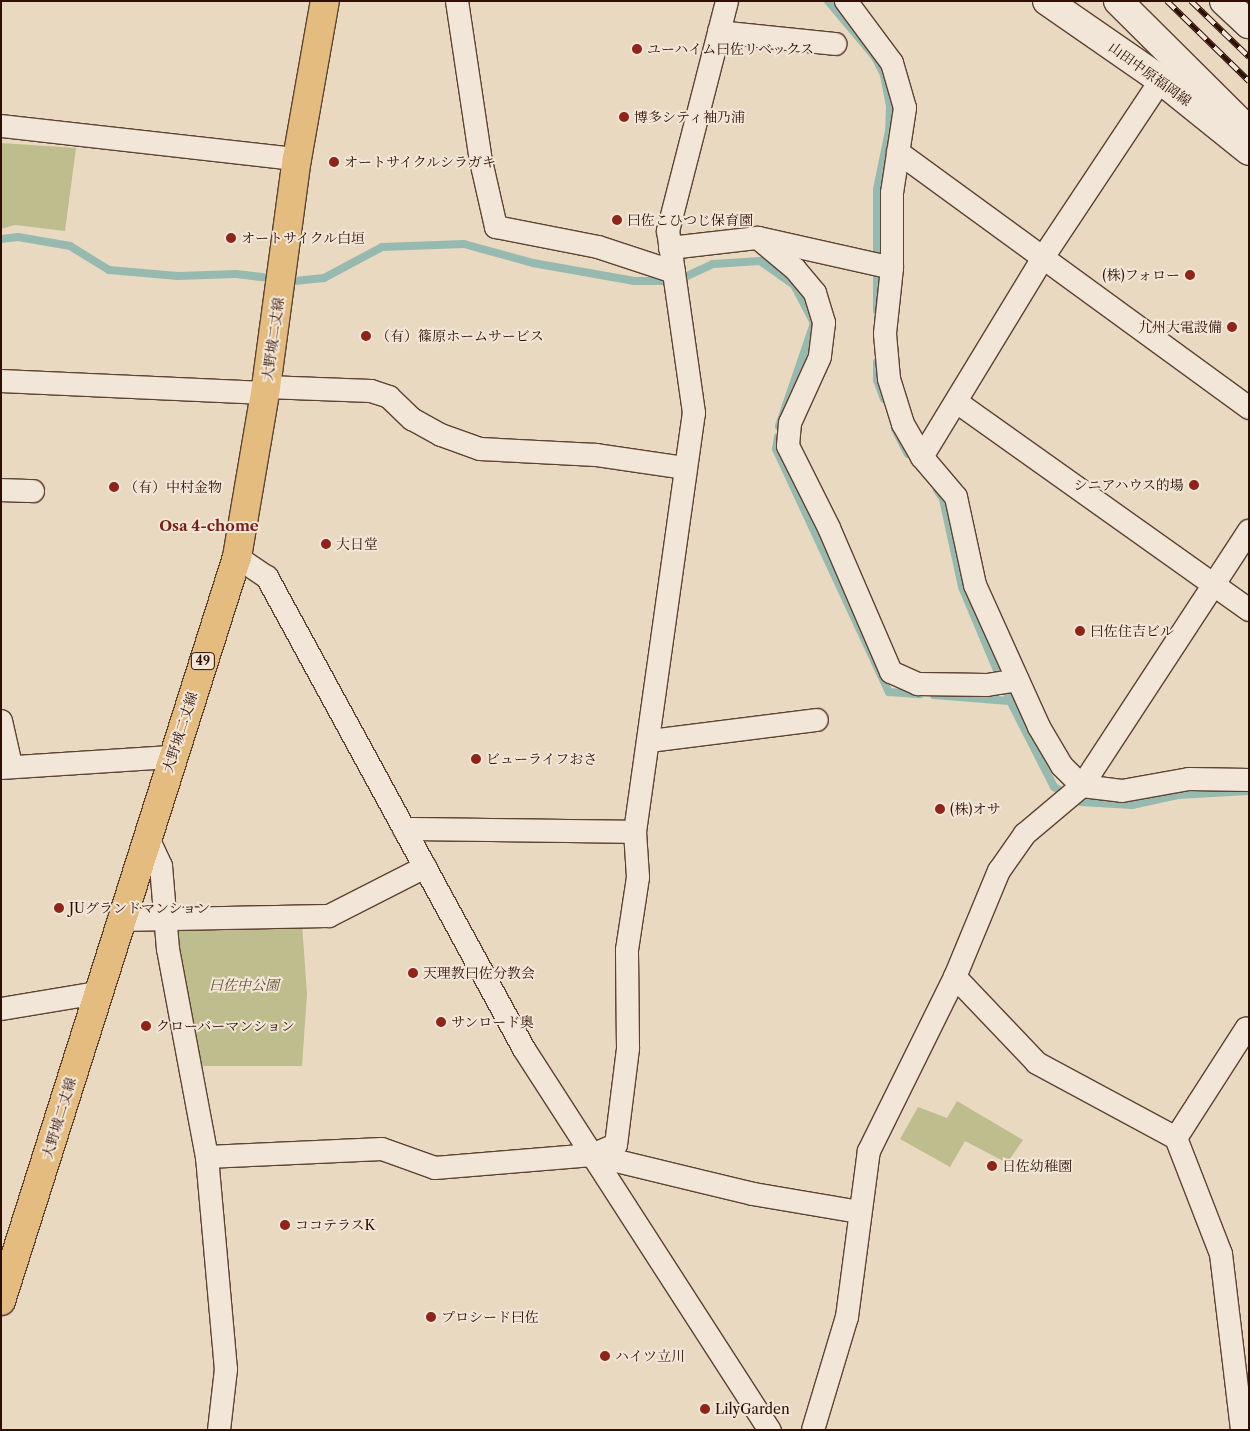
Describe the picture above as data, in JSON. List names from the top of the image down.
{
  "streets": {
    "main road": ["山田中原福岡線", "大野城二丈線", "49"]
  },
  "districts": ["Osa 4-chome"],
  "parks": ["曰佐中公園"],
  "places": [
    "ユーハイム曰佐リベックス",
    "博多シティ袖乃浦",
    "オートサイクルシラガキ",
    "曰佐こひつじ保育園",
    "オートサイクル白垣",
    "(株)フォロー",
    "九州大電設備",
    "（有）篠原ホームサービス",
    "シニアハウス的場",
    "（有）中村金物",
    "大日堂",
    "曰佐住吉ビル",
    "ビューライフおさ",
    "(株)オサ",
    "JUグランドマンション",
    "天理教曰佐分教会",
    "サンロード奥",
    "クローバーマンション",
    "日佐幼稚園",
    "ココテラスK",
    "プロシード曰佐",
    "ハイツ立川",
    "LilyGarden"
  ]
}
